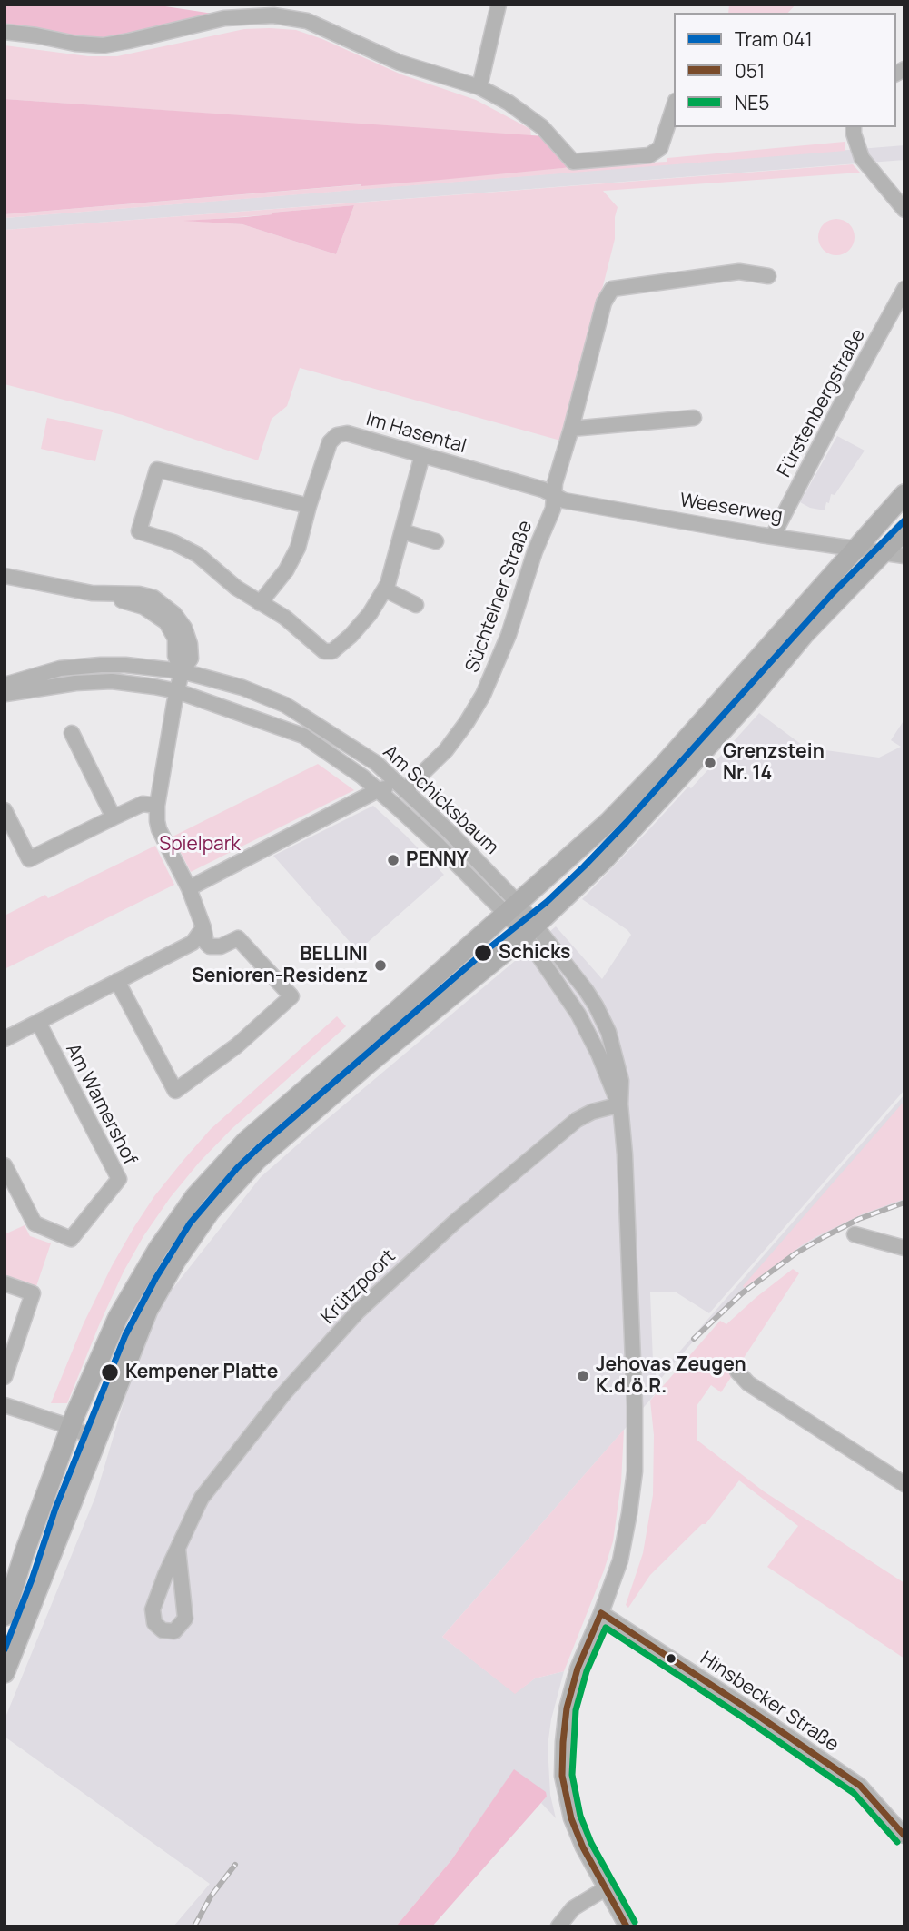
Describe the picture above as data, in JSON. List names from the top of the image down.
{
  "streets": {
    "street": [
      "Fürstenbergstraße",
      "Im Hasental",
      "Weeserweg",
      "Süchtelner Straße",
      "Am Schicksbaum",
      "Am Wamershof",
      "Krützpoort",
      "Hinsbecker Straße"
    ]
  },
  "crossings": [
    ["Fürstenbergstraße", "Weeserweg"],
    ["Im Hasental", "Weeserweg"],
    ["Im Hasental", "Süchtelner Straße"],
    ["Weeserweg", "Süchtelner Straße"],
    ["Süchtelner Straße", "Am Schicksbaum"]
  ],
  "parks": ["Spielpark"],
  "places": [
    "Grenzstein Nr. 14",
    "PENNY",
    "Schicks",
    "BELLINI Senioren-Residenz",
    "Kempener Platte",
    "Jehovas Zeugen K.d.ö.R."
  ],
  "lines": ["tram line 041", "transit line 051", "transit line NE5"],
  "legend": ["Tram 041", "051", "NE5"]
}
